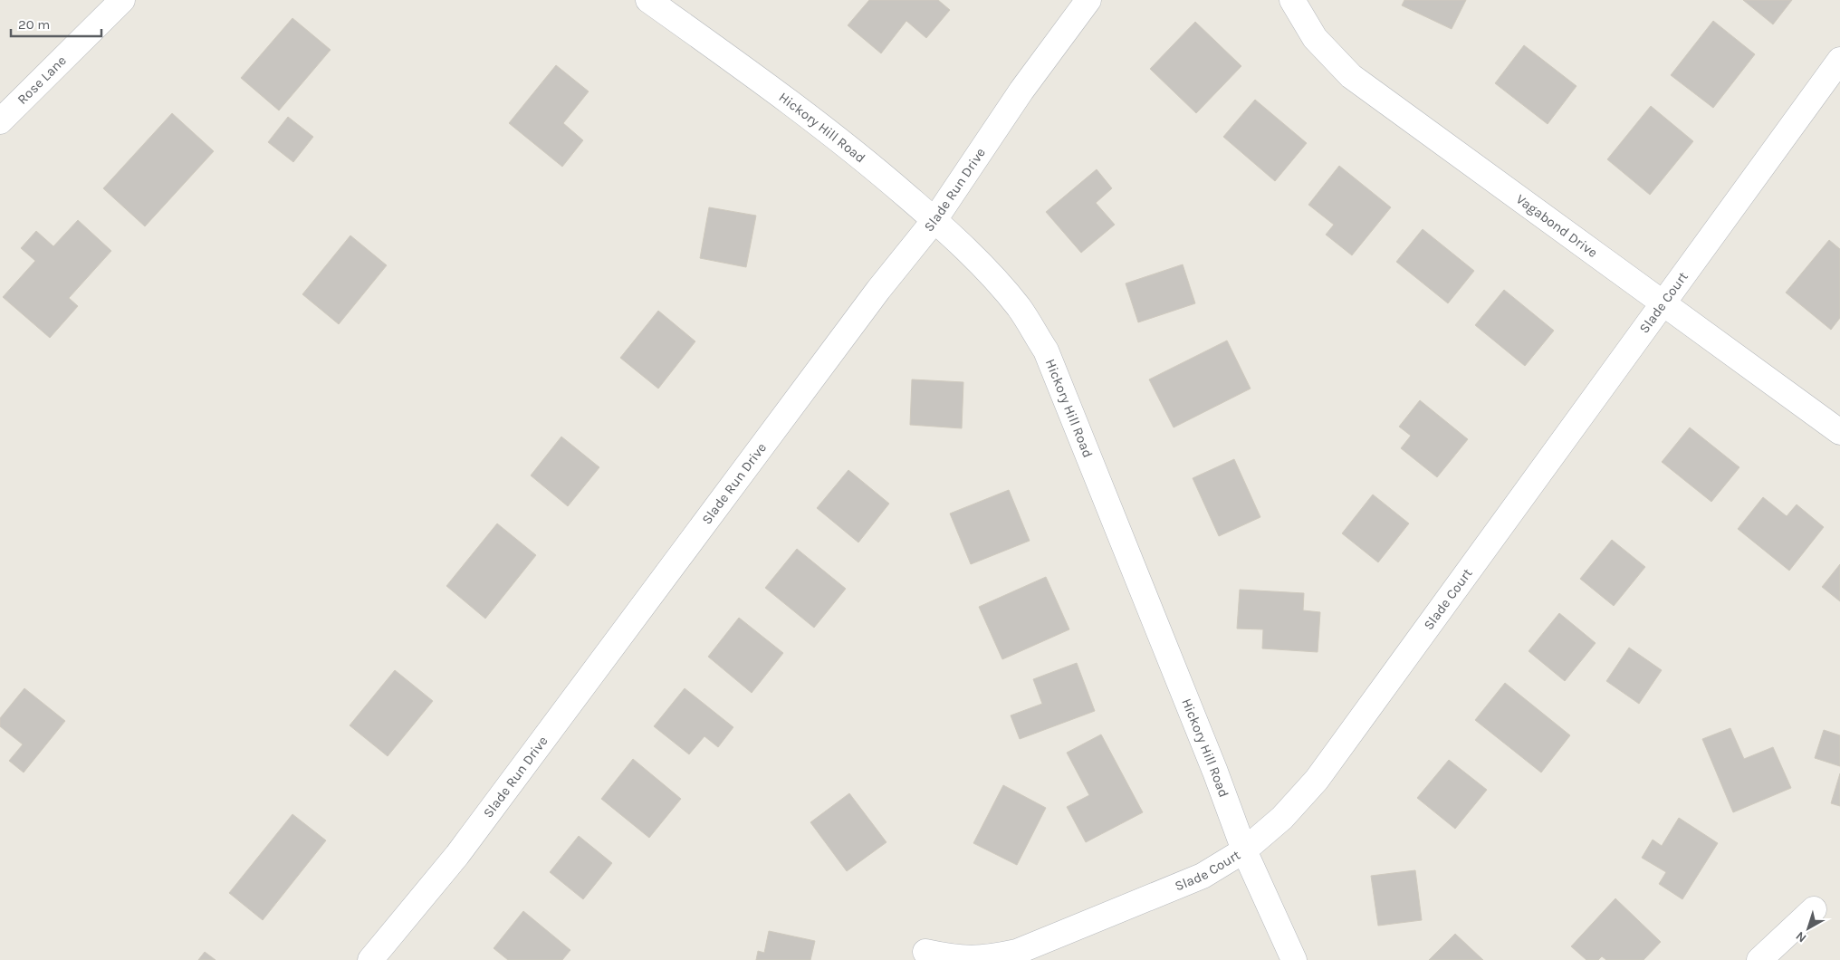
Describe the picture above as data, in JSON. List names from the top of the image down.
{
  "streets": {
    "street": [
      "Rose Lane",
      "Hickory Hill Road",
      "Slade Run Drive",
      "Vagabond Drive",
      "Slade Court"
    ]
  },
  "crossings": [
    ["Hickory Hill Road", "Slade Run Drive"],
    ["Hickory Hill Road", "Slade Court"],
    ["Vagabond Drive", "Slade Court"]
  ],
  "scale_bar": "20 m",
  "north": "bottom left"
}
